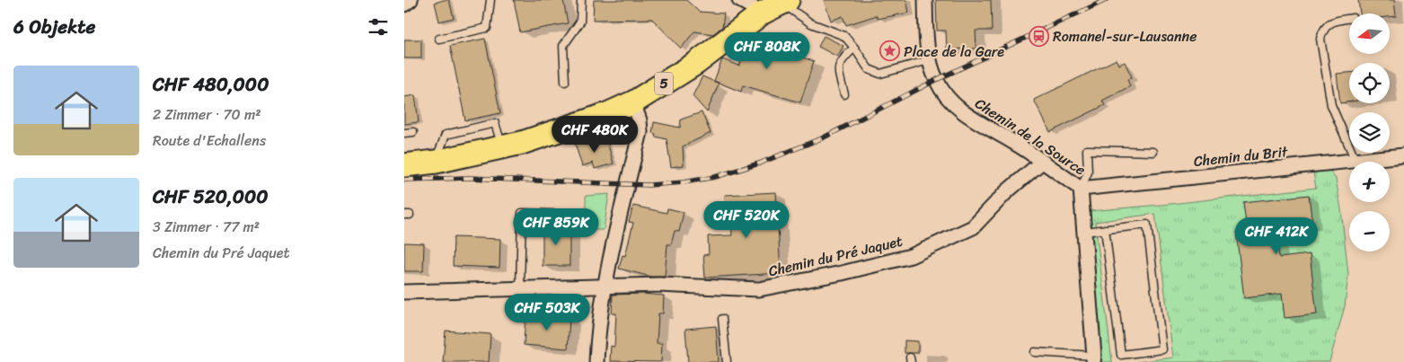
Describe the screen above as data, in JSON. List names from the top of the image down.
{
  "streets": {
    "main road": ["5"],
    "street": ["Chemin de la Source", "Chemin du Brit", "Chemin du Pré Jaquet"]
  },
  "crossings": [
    ["Chemin de la Source", "Chemin du Brit"],
    ["Chemin de la Source", "Chemin du Pré Jaquet"]
  ],
  "places": {
    "station": ["Romanel-sur-Lausanne"],
    "place": ["Place de la Gare"]
  },
  "north": "left",
  "page": {
    "heading": "6 Objekte",
    "map_buttons": ["+", "−"],
    "price": [
      "CHF 808K",
      "CHF 480K",
      "CHF 520K",
      "CHF 859K",
      "CHF 412K",
      "CHF 503K"
    ],
    "list": [
      {
        "name": "CHF 480,000",
        "note": "2 Zimmer · 70 m² · Route d'Echallens"
      },
      {
        "name": "CHF 520,000",
        "note": "3 Zimmer · 77 m² · Chemin du Pré Jaquet"
      }
    ]
  }
}
